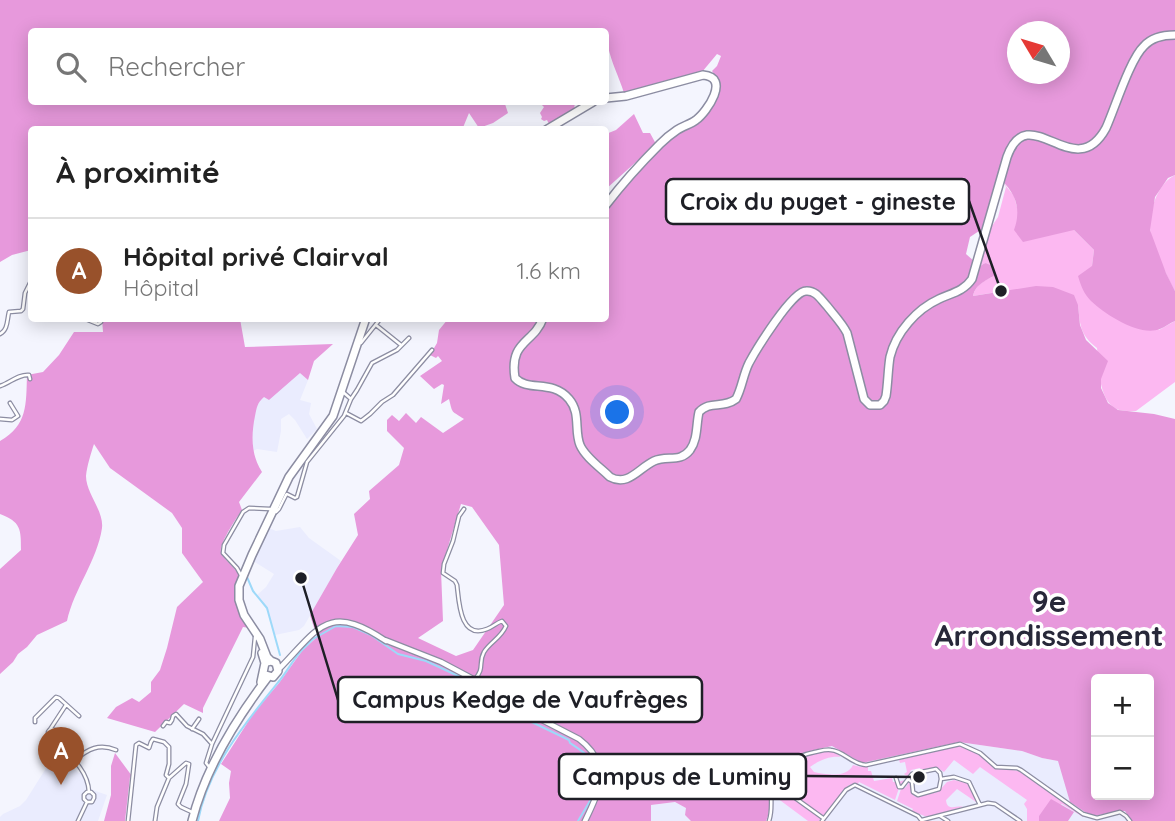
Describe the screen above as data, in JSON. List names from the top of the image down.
{
  "districts": ["9e Arrondissement"],
  "places": ["Croix du puget - gineste", "Campus Kedge de Vaufrèges", "Campus de Luminy"],
  "north": "top left",
  "page": {
    "search": "Rechercher",
    "heading": "À proximité",
    "list": [
      {
        "mark": "A",
        "name": "Hôpital privé Clairval",
        "note": "Hôpital",
        "value": "1.6 km"
      }
    ],
    "map_buttons": ["+", "−"],
    "pins": "A"
  }
}
